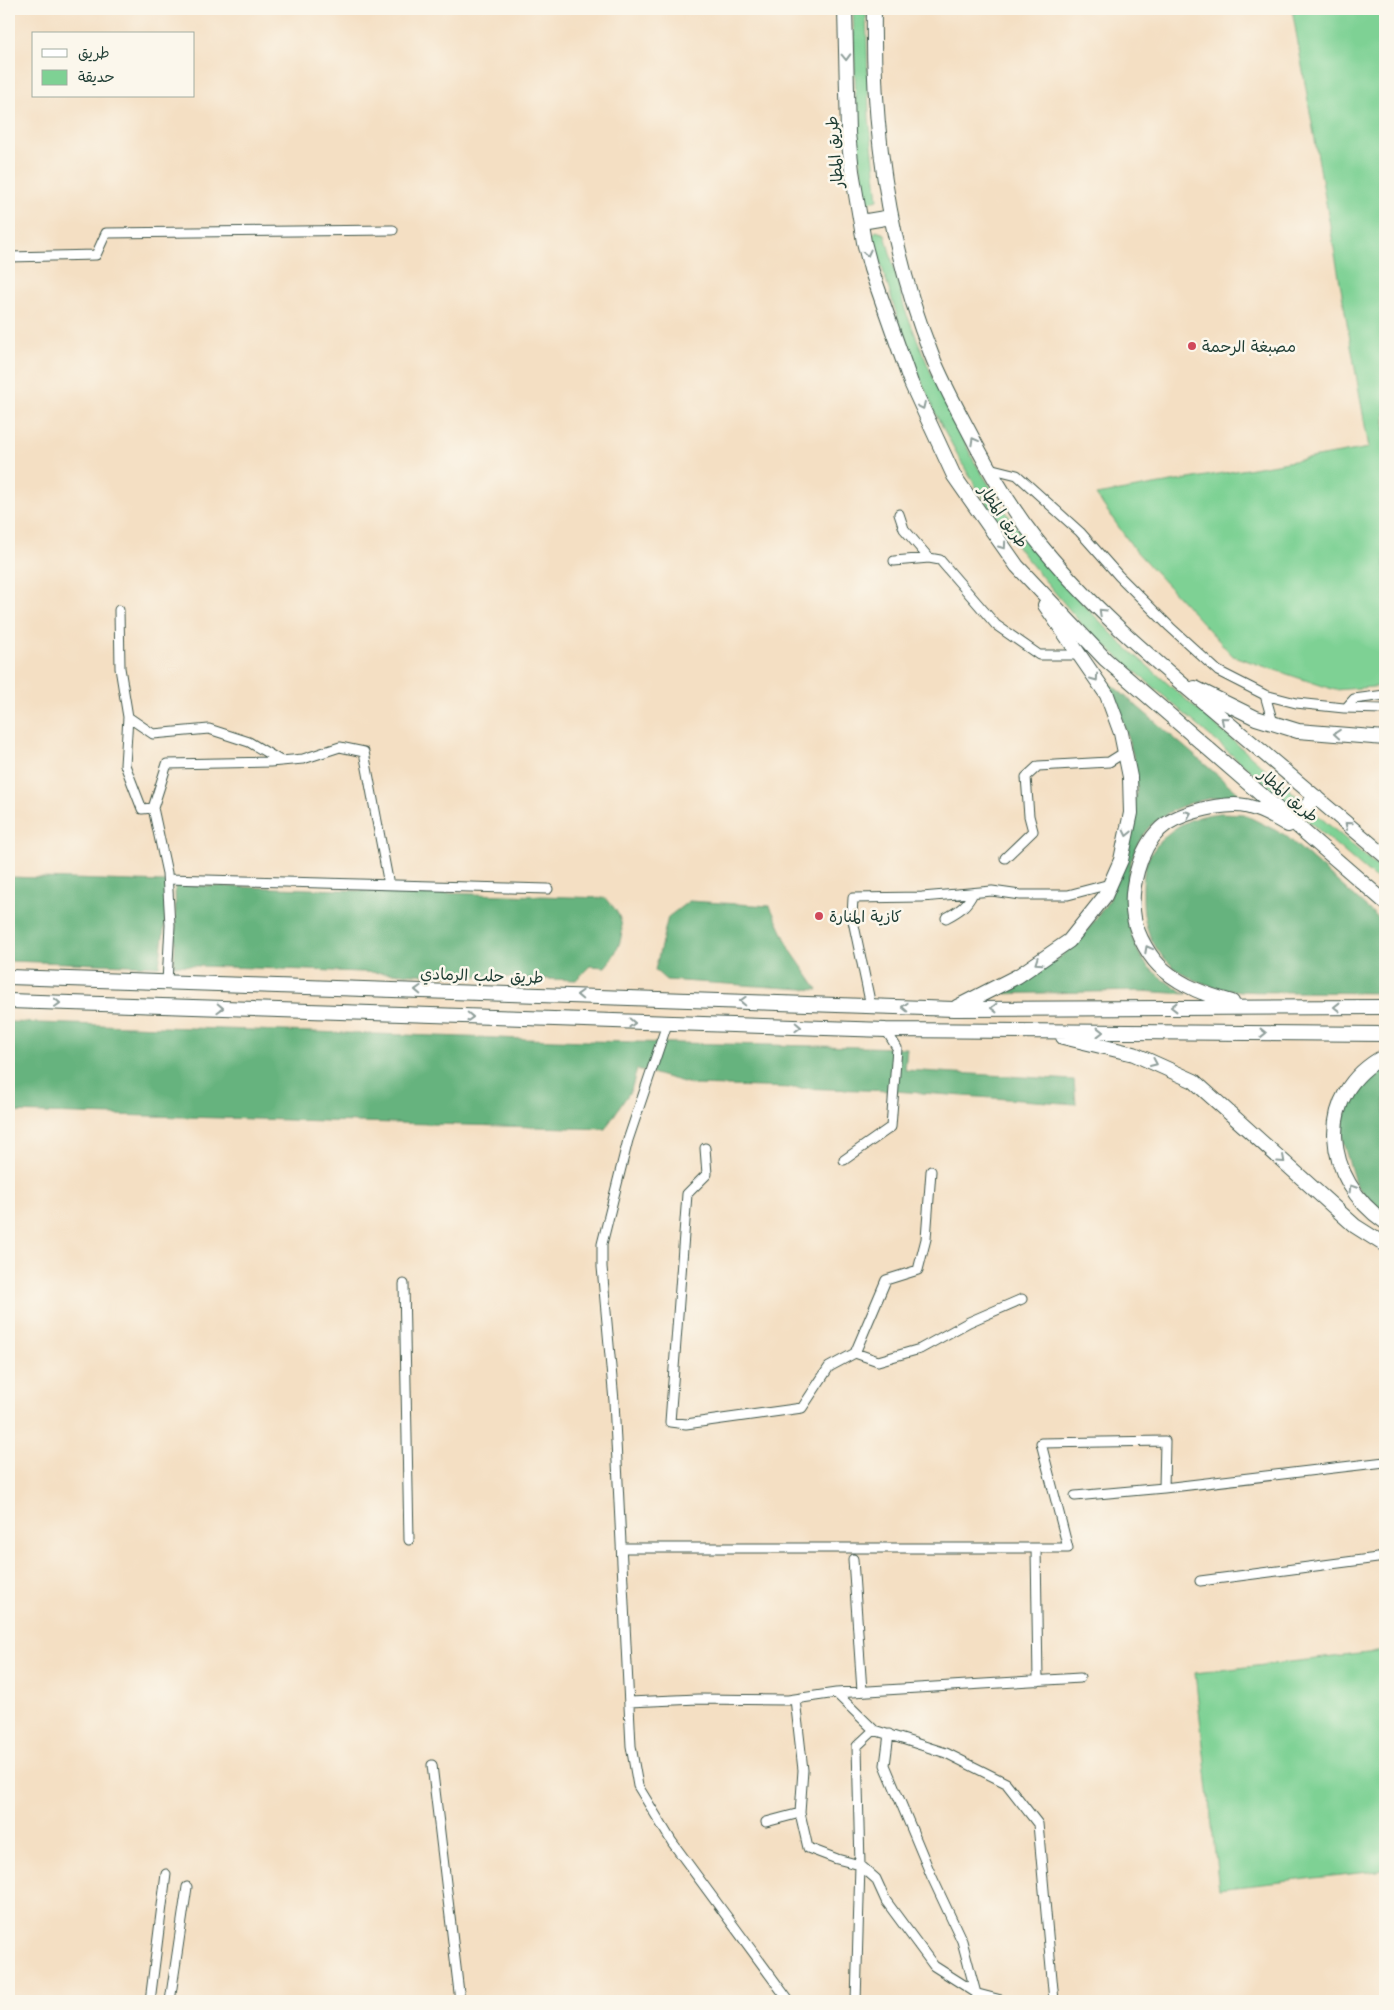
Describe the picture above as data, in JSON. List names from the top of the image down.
{
  "streets": {
    "highway": ["طريق المطار", "طريق حلب الرمادي"]
  },
  "places": ["مصبغة الرحمة", "كازية المنارة"],
  "legend": ["طريق", "حديقة"]
}
